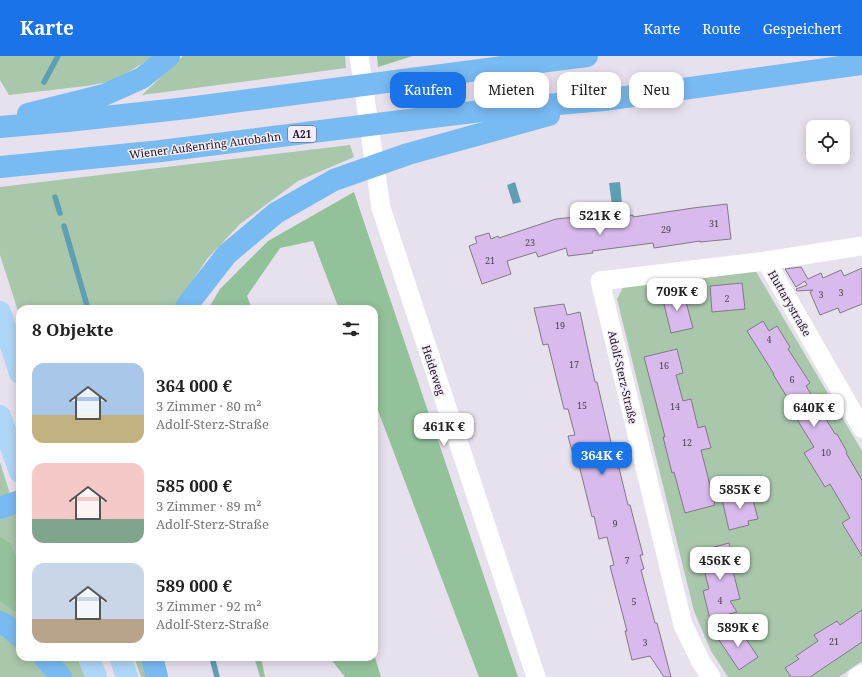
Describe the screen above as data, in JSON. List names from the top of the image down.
{
  "streets": {
    "highway": ["A21", "Wiener Außenring Autobahn"],
    "street": ["Huttarystraße", "Heideweg", "Adolf-Sterz-Straße"]
  },
  "crossings": [
    ["Huttarystraße", "Adolf-Sterz-Straße"]
  ],
  "house_numbers": [
    "31",
    "29",
    "23",
    "21",
    "3",
    "3",
    "2",
    "19",
    "4",
    "17",
    "16",
    "6",
    "15",
    "14",
    "12",
    "10",
    "9",
    "7",
    "4",
    "5",
    "21",
    "3"
  ],
  "page": {
    "header": "Karte",
    "nav": ["Karte", "Route", "Gespeichert"],
    "chip": [
      "Kaufen",
      "Mieten",
      "Filter",
      "Neu"
    ],
    "price": [
      "521K €",
      "709K €",
      "640K €",
      "461K €",
      "364K €",
      "585K €",
      "456K €",
      "589K €"
    ],
    "heading": "8 Objekte",
    "list": [
      {
        "name": "364 000 €",
        "note": "3 Zimmer · 80 m² · Adolf-Sterz-Straße"
      },
      {
        "name": "585 000 €",
        "note": "3 Zimmer · 89 m² · Adolf-Sterz-Straße"
      },
      {
        "name": "589 000 €",
        "note": "3 Zimmer · 92 m² · Adolf-Sterz-Straße"
      }
    ]
  }
}
